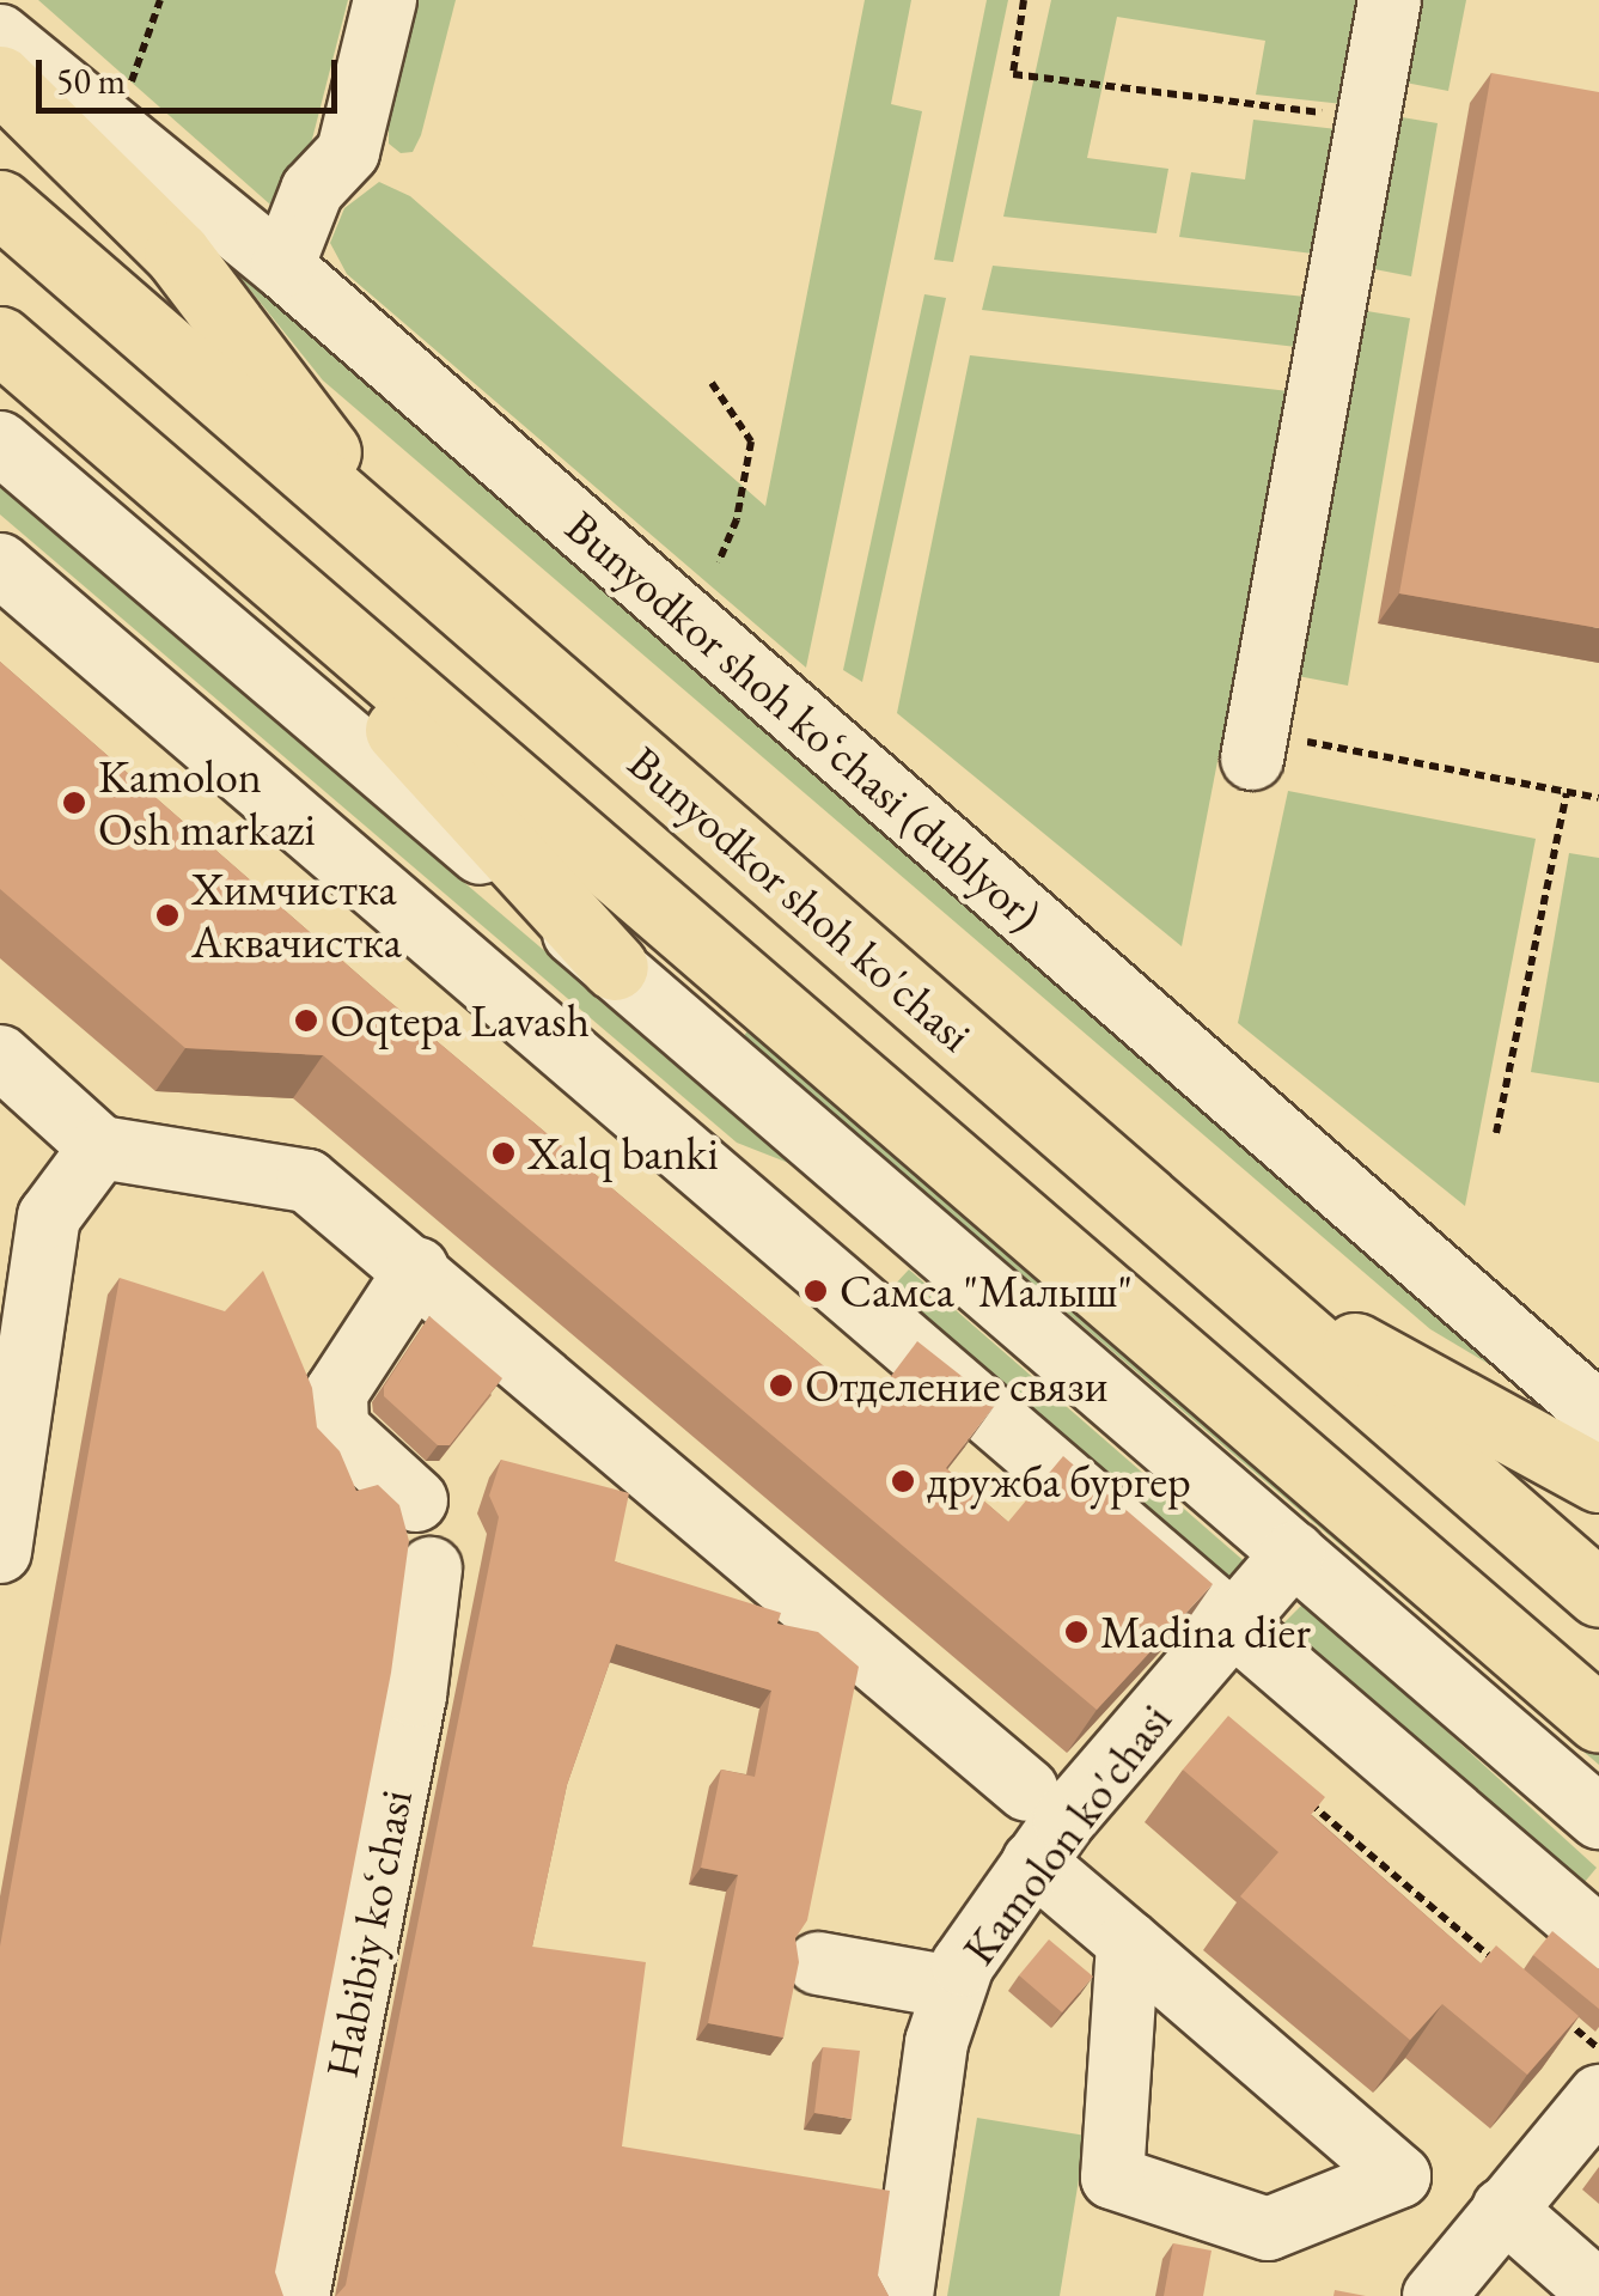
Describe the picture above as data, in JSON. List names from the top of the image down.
{
  "streets": {
    "main road": ["Bunyodkor shoh ko'chasi"],
    "street": ["Bunyodkor shoh koʻchasi (dublyor)", "Kamolon ko'chasi", "Habibiy koʻchasi"]
  },
  "places": [
    "Kamolon Osh markazi",
    "Химчистка Аквачистка",
    "Oqtepa Lavash",
    "Xalq banki",
    "Самса \"Малыш\"",
    "Отделение связи",
    "дружба бургер",
    "Madina dier"
  ],
  "scale_bar": "50 m"
}
